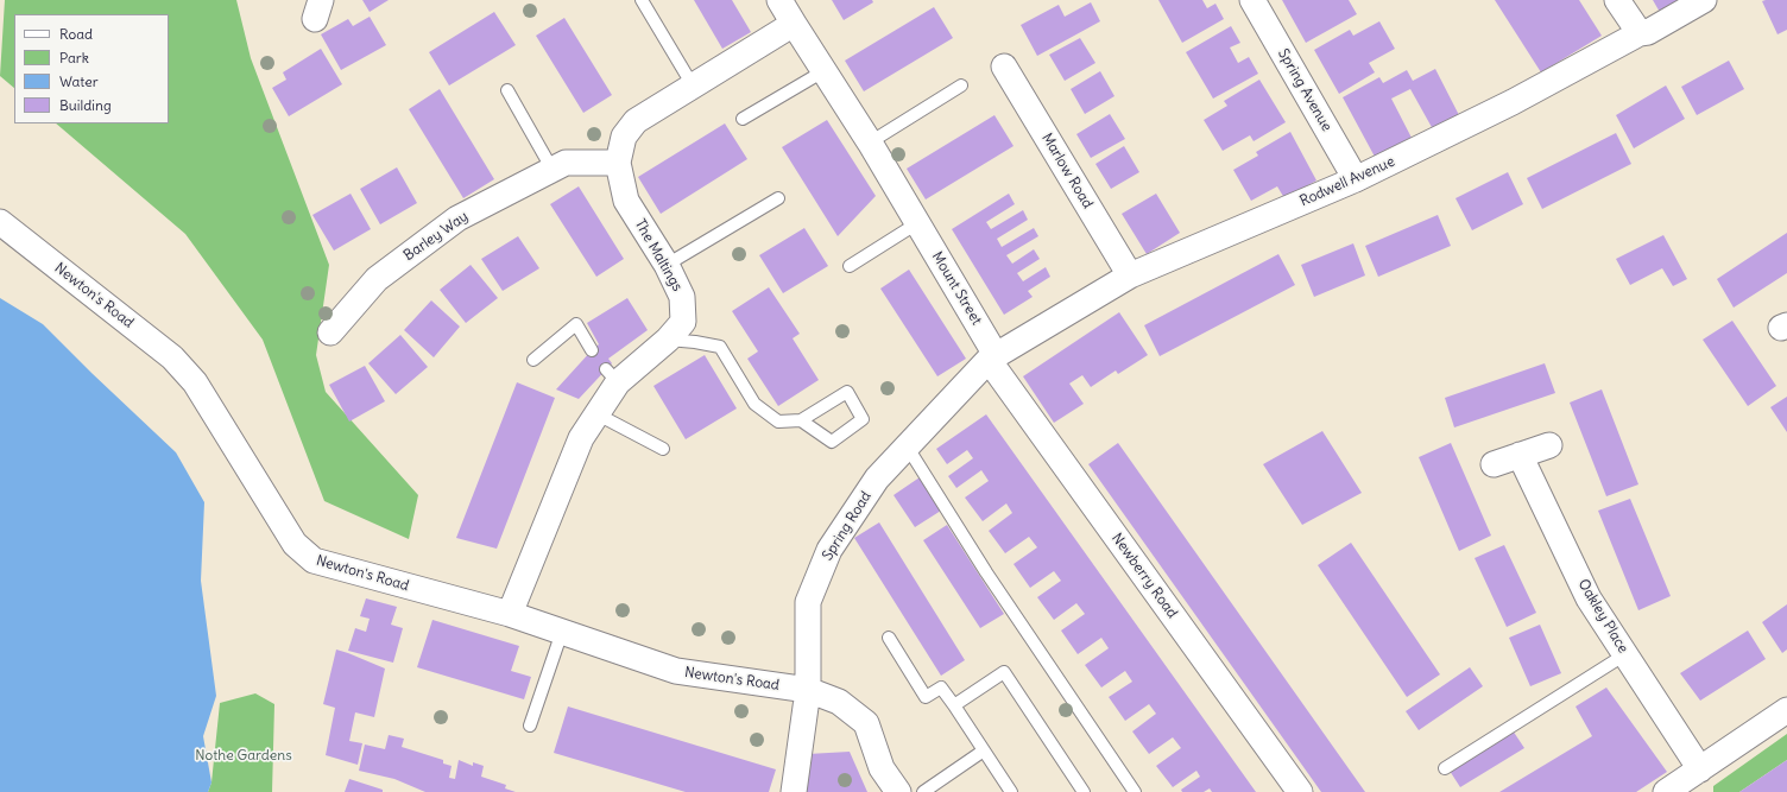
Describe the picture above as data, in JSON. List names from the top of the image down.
{
  "streets": {
    "street": [
      "Spring Avenue",
      "Marlow Road",
      "Rodwell Avenue",
      "Barley Way",
      "The Maltings",
      "Mount Street",
      "Newton's Road",
      "Spring Road",
      "Newberry Road",
      "Oakley Place"
    ]
  },
  "crossings": [
    ["Spring Avenue", "Rodwell Avenue"],
    ["Marlow Road", "Rodwell Avenue"],
    ["Rodwell Avenue", "Mount Street"],
    ["Rodwell Avenue", "Spring Road"],
    ["Rodwell Avenue", "Newberry Road"],
    ["Barley Way", "The Maltings"],
    ["The Maltings", "Newton's Road"],
    ["Mount Street", "Spring Road"],
    ["Mount Street", "Newberry Road"],
    ["Newton's Road", "Spring Road"],
    ["Spring Road", "Newberry Road"]
  ],
  "parks": ["Nothe Gardens"],
  "legend": [
    "Road",
    "Park",
    "Water",
    "Building"
  ]
}
